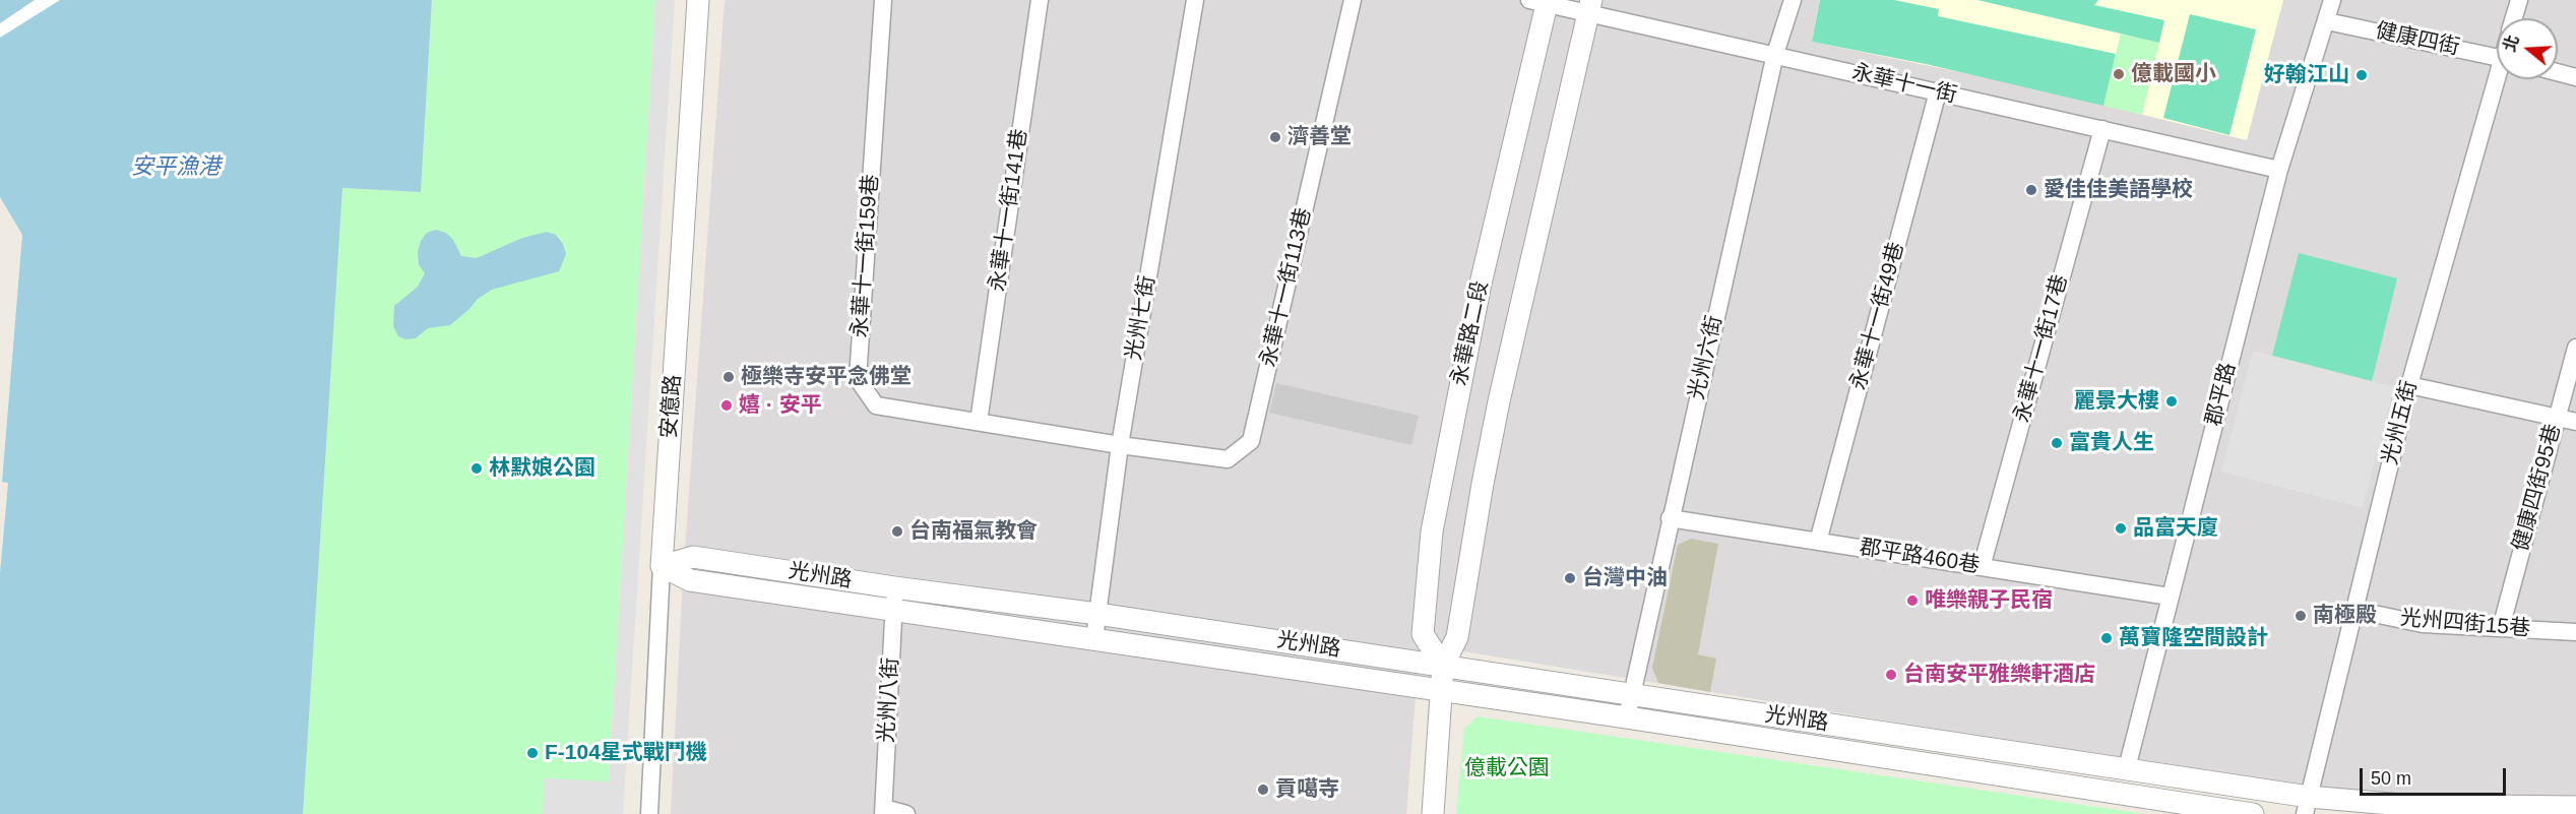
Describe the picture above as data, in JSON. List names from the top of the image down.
{
  "streets": {
    "street": [
      "健康四街",
      "永華十一街",
      "永華十一街141巷",
      "永華十一街159巷",
      "永華十一街113巷",
      "永華十一街49巷",
      "光州七街",
      "永華路二段",
      "永華十一街17巷",
      "光州六街",
      "郡平路",
      "安億路",
      "光州五街",
      "健康四街95巷",
      "郡平路460巷",
      "光州路",
      "光州四街15巷",
      "光州八街"
    ]
  },
  "crossings": [
    ["健康四街", "郡平路"],
    ["永華十一街", "永華十一街49巷"],
    ["永華十一街", "永華路二段"],
    ["永華十一街", "永華十一街17巷"],
    ["永華十一街", "光州六街"],
    ["永華十一街", "郡平路"],
    ["永華十一街141巷", "永華十一街159巷"],
    ["永華十一街159巷", "永華十一街113巷"],
    ["永華十一街159巷", "光州七街"],
    ["永華十一街113巷", "光州七街"],
    ["永華十一街49巷", "郡平路460巷"],
    ["光州七街", "光州路"],
    ["永華路二段", "光州路"],
    ["永華十一街17巷", "郡平路460巷"],
    ["光州六街", "郡平路460巷"],
    ["光州六街", "光州路"],
    ["郡平路", "郡平路460巷"],
    ["郡平路", "光州路"],
    ["安億路", "光州路"],
    ["光州五街", "光州路"],
    ["光州五街", "光州四街15巷"],
    ["健康四街95巷", "光州四街15巷"],
    ["光州路", "光州八街"]
  ],
  "water": ["安平漁港"],
  "parks": ["億載公園"],
  "places": [
    "億載國小",
    "好翰江山",
    "濟善堂",
    "愛佳佳美語學校",
    "極樂寺安平念佛堂",
    "麗景大樓",
    "嬉 · 安平",
    "富貴人生",
    "林默娘公園",
    "品富天廈",
    "台南福氣教會",
    "台灣中油",
    "唯樂親子民宿",
    "南極殿",
    "萬寶隆空間設計",
    "台南安平雅樂軒酒店",
    "F-104星式戰鬥機",
    "貢噶寺"
  ],
  "scale_bar": "50 m",
  "north": "left"
}
